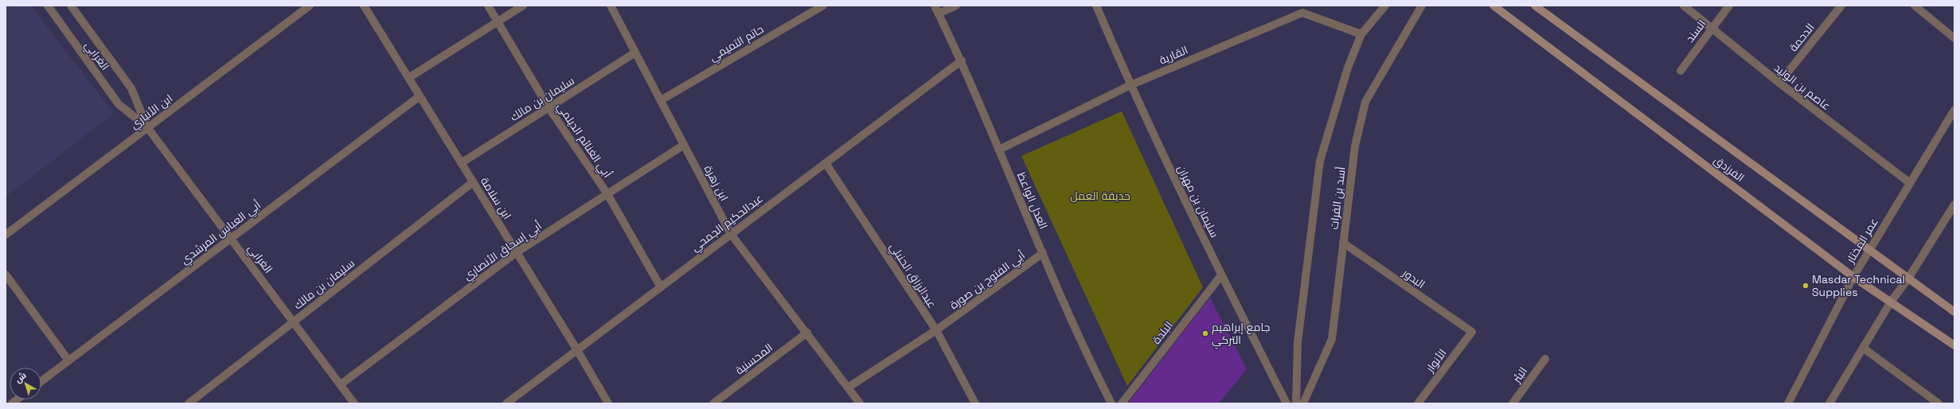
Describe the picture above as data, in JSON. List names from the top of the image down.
{
  "streets": {
    "main road": ["الفرزدق"],
    "street": [
      "السند",
      "الدحمة",
      "حاتم التميمي",
      "القارية",
      "الغرابي",
      "عاصم بن الوليد",
      "سليمان بن مالك",
      "ابن الأنباري",
      "أبي الغنائم الديلمي",
      "ابن زهرة",
      "ابن سلامة",
      "أسد بن الفرات",
      "العدل الواعظ",
      "سليمان بن مهران",
      "عبدالحكيم الجمحي",
      "أبي العباس المرشدي",
      "عمر المختار",
      "أبي إسحاق الأنصاري",
      "عبدالرزاق الحنبلي",
      "البدور",
      "أبي الفتوح بن صورة",
      "البلدة",
      "المحسنية",
      "الأنوار",
      "البئر"
    ]
  },
  "crossings": [
    ["السند", "عاصم بن الوليد"],
    ["الدحمة", "عاصم بن الوليد"],
    ["حاتم التميمي", "ابن زهرة"],
    ["القارية", "أسد بن الفرات"],
    ["القارية", "العدل الواعظ"],
    ["القارية", "سليمان بن مهران"],
    ["الغرابي", "سليمان بن مالك"],
    ["الغرابي", "ابن الأنباري"],
    ["الغرابي", "أبي العباس المرشدي"],
    ["الغرابي", "أبي إسحاق الأنصاري"],
    ["عاصم بن الوليد", "عمر المختار"],
    ["سليمان بن مالك", "أبي الغنائم الديلمي"],
    ["سليمان بن مالك", "ابن زهرة"],
    ["سليمان بن مالك", "ابن سلامة"],
    ["أبي الغنائم الديلمي", "عبدالحكيم الجمحي"],
    ["أبي الغنائم الديلمي", "أبي إسحاق الأنصاري"],
    ["الفرزدق", "عمر المختار"],
    ["ابن زهرة", "عبدالحكيم الجمحي"],
    ["ابن زهرة", "أبي إسحاق الأنصاري"],
    ["ابن زهرة", "أبي الفتوح بن صورة"],
    ["ابن زهرة", "المحسنية"],
    ["ابن سلامة", "عبدالحكيم الجمحي"],
    ["ابن سلامة", "أبي العباس المرشدي"],
    ["ابن سلامة", "أبي إسحاق الأنصاري"],
    ["أسد بن الفرات", "البدور"],
    ["العدل الواعظ", "عبدالحكيم الجمحي"],
    ["العدل الواعظ", "أبي الفتوح بن صورة"],
    ["سليمان بن مهران", "البلدة"],
    ["عبدالحكيم الجمحي", "عبدالرزاق الحنبلي"],
    ["عبدالرزاق الحنبلي", "أبي الفتوح بن صورة"],
    ["البدور", "الأنوار"]
  ],
  "parks": ["حديقة العمل"],
  "places": ["Masdar Technical Supplies", "جامع إبراهيم التركي"],
  "north": "top left"
}
